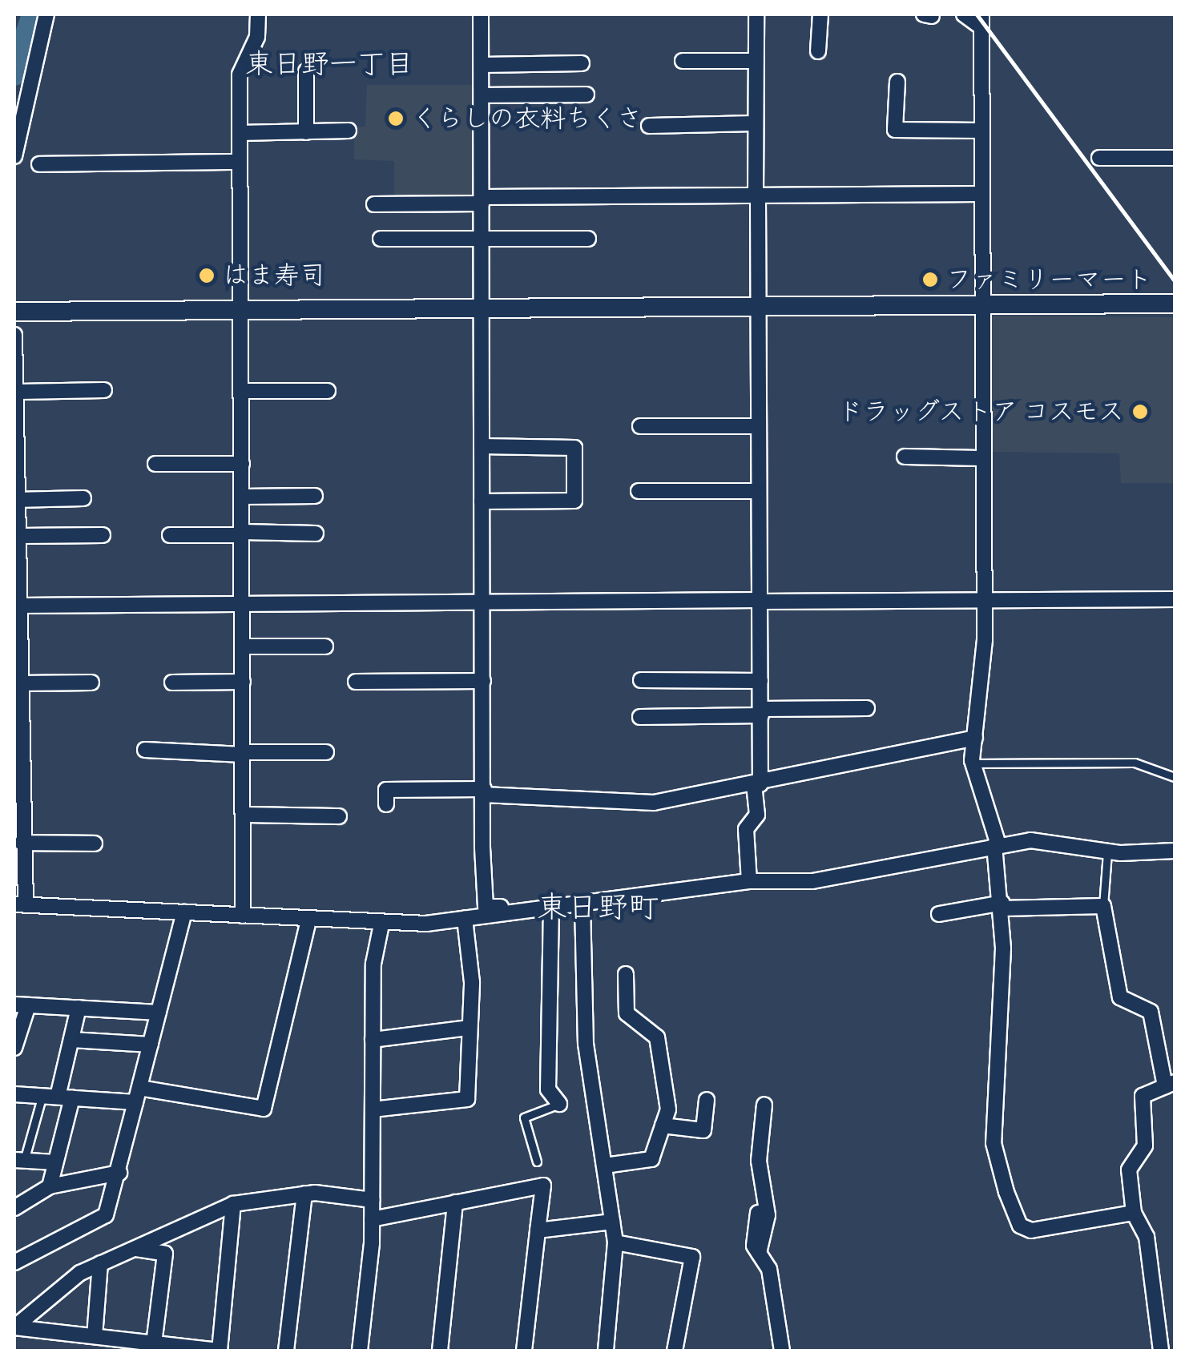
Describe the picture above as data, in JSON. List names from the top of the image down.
{
  "districts": ["東日野一丁目", "東日野町"],
  "places": [
    "くらしの衣料ちくさ",
    "はま寿司",
    "ファミリーマート",
    "ドラッグストア コスモス"
  ]
}
